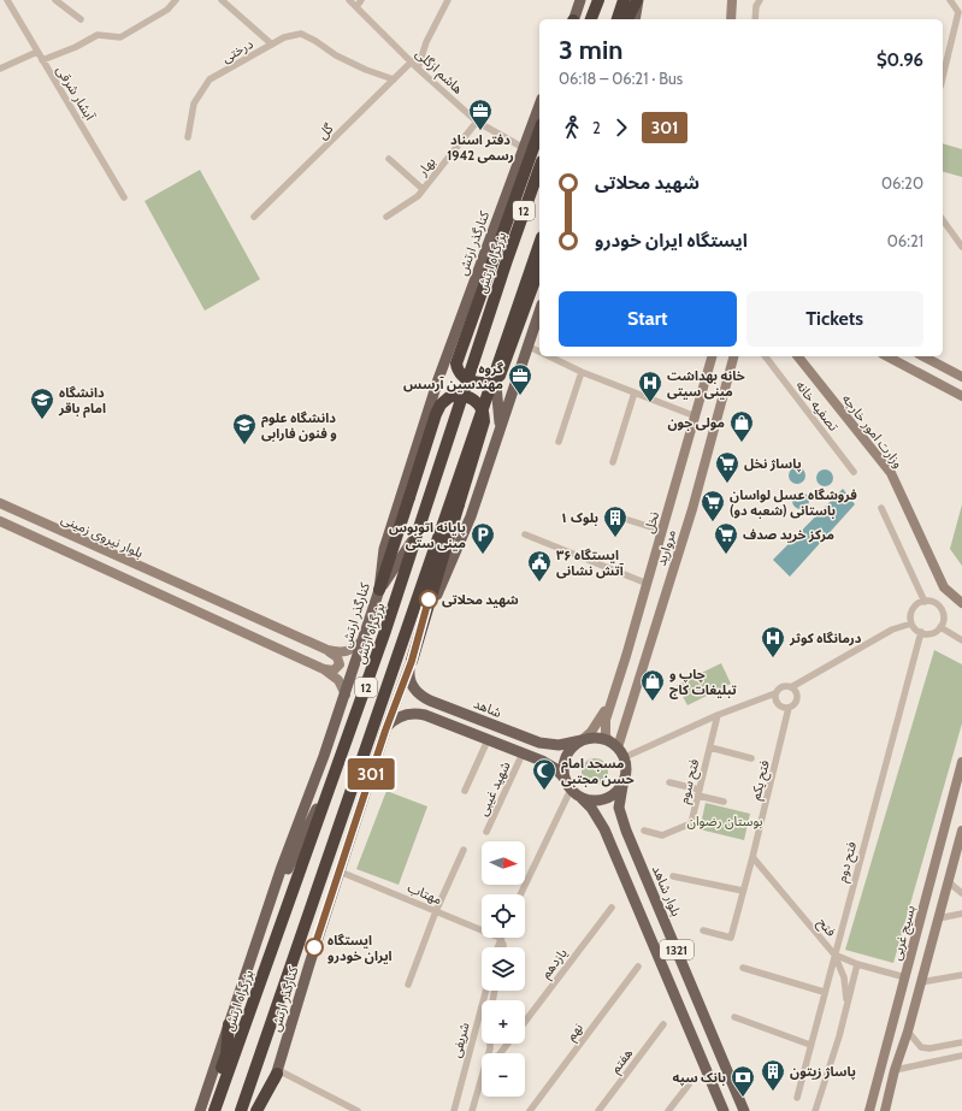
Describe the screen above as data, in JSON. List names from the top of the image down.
{
  "streets": {
    "highway": ["12", "بزرگراه ارتش"],
    "main road": [
      "کنارگذر ارتش",
      "وزارت امور خارجه",
      "نخل",
      "بلوار نیروی زمینی",
      "مروارید",
      "شاهد",
      "بلوار شاهد",
      "بسیج غربی",
      "1321"
    ],
    "street": [
      "درختی",
      "هاشم ازگلی",
      "آبشار شرقی",
      "گل",
      "بهار",
      "تصفیه خانه",
      "فتح یکم",
      "فتح سوم",
      "شهید غیبی",
      "فتح دوم",
      "مهتاب",
      "فتح",
      "یازدهم",
      "نهم",
      "شریفی",
      "هفتم"
    ]
  },
  "crossings": [
    ["هاشم ازگلی", "گل"],
    ["هاشم ازگلی", "بهار"],
    ["هاشم ازگلی", "کنارگذر ارتش"],
    ["کنارگذر ارتش", "بلوار نیروی زمینی"],
    ["کنارگذر ارتش", "شاهد"],
    ["کنارگذر ارتش", "مهتاب"],
    ["مروارید", "شاهد"],
    ["مروارید", "بلوار شاهد"],
    ["مروارید", "1321"],
    ["شاهد", "بلوار شاهد"],
    ["شاهد", "1321"],
    ["فتح یکم", "فتح"],
    ["فتح دوم", "فتح"],
    ["بلوار شاهد", "1321"],
    ["فتح", "بسیج غربی"]
  ],
  "parks": ["بوستان رضوان"],
  "places": {
    "office": ["دفتر اسناد رسمی 1942", "گروه مهندسین آرسس"],
    "hospital": ["خانه بهداشت مینی سیتی", "درمانگاه کوثر"],
    "school or university": ["دانشگاه امام باقر", "دانشگاه علوم و فنون فارابی"],
    "shop": ["مولی جون", "چاپ و تبلیغات کاج"],
    "supermarket": ["پاساژ نخل", "فروشگاه عسل لواسان باستانی (شعبه دو)", "مرکز خرید صدف"],
    "building": ["۱ بلوک", "پاساژ زیتون"],
    "parking": ["پایانه اتوبوس مینی ستی"],
    "public building": ["ایستگاه ۳۶ آتش نشانی"],
    "other": ["شهید محلاتی", "ایستگاه ایران خودرو"],
    "mosque": ["مسجد امام حسن مجتبی"],
    "bank": ["بانک سپه"]
  },
  "lines": ["bus line 301"],
  "north": "right",
  "page": {
    "on_map": "301",
    "heading": ["3 min", "06:18 – 06:21 · Bus", "$0.96"],
    "legs": ["2", "301"],
    "list": [
      {
        "name": "شهید محلاتی",
        "value": "06:20"
      },
      {
        "name": "ایستگاه ایران خودرو",
        "value": "06:21"
      }
    ],
    "buttons": ["Start", "Tickets"],
    "map_buttons": ["+", "−"]
  }
}
